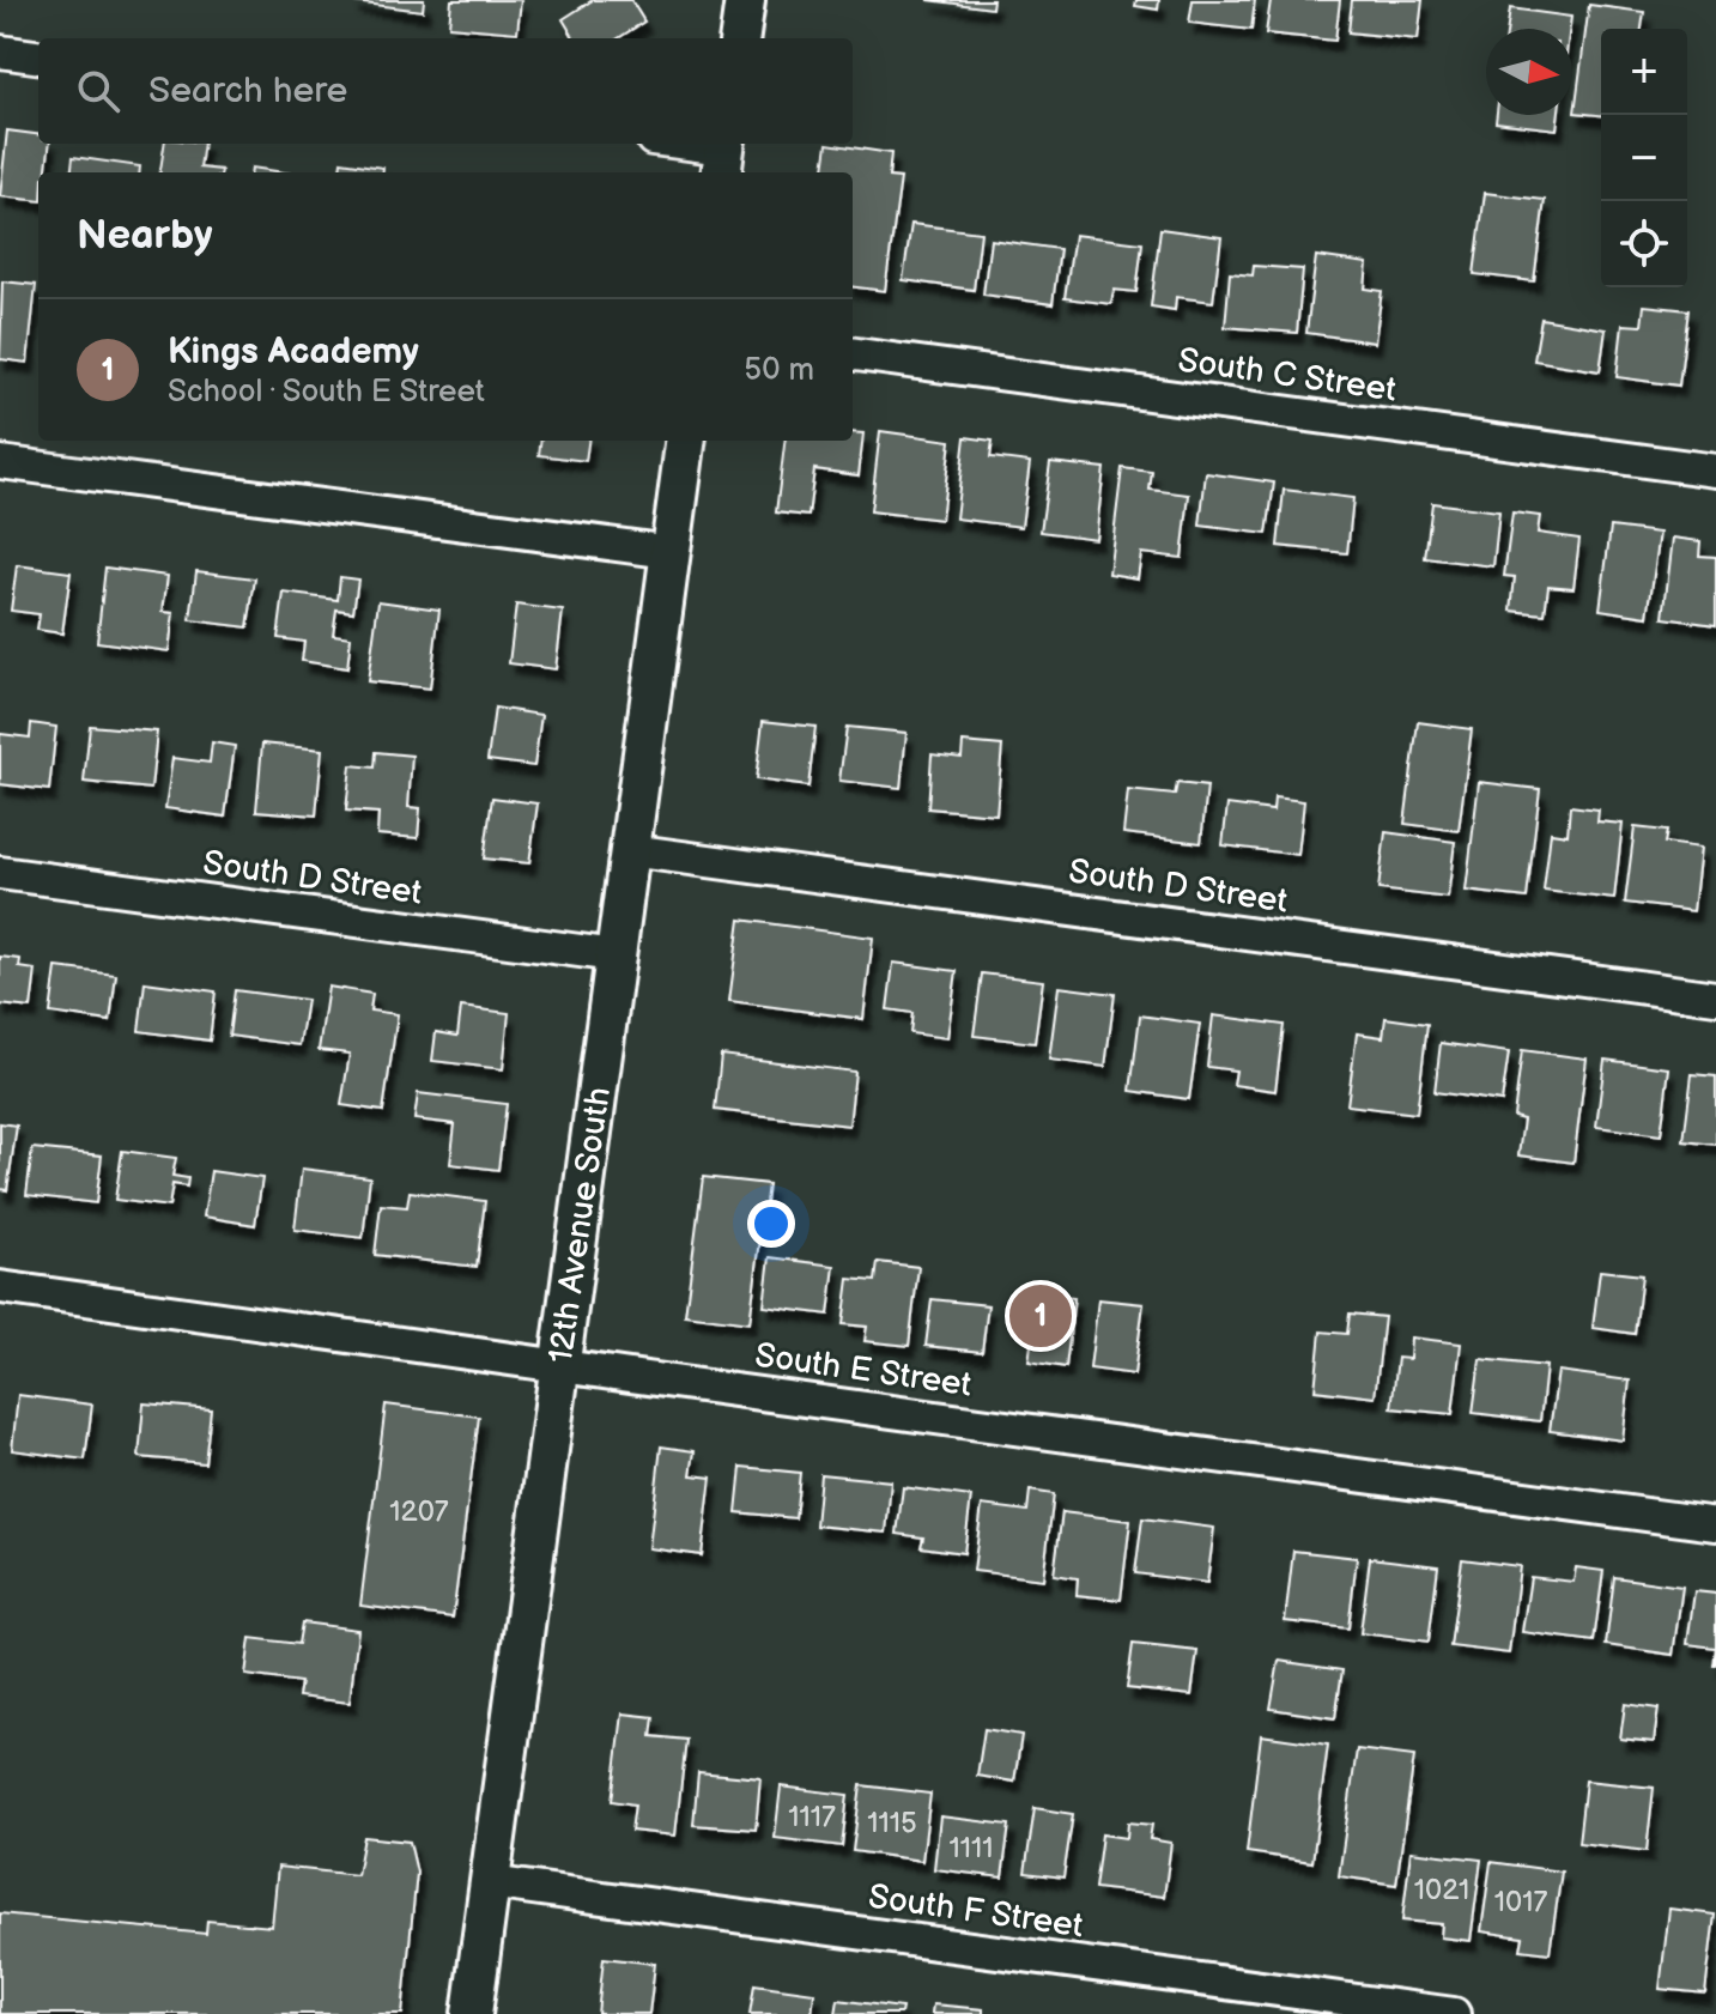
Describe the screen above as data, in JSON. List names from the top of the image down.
{
  "streets": {
    "street": [
      "South C Street",
      "South D Street",
      "12th Avenue South",
      "South E Street",
      "South F Street"
    ]
  },
  "crossings": [
    ["South D Street", "12th Avenue South"],
    ["12th Avenue South", "South E Street"],
    ["12th Avenue South", "South F Street"]
  ],
  "house_numbers": [
    "1207",
    "1117",
    "1115",
    "1111",
    "1021",
    "1017"
  ],
  "north": "right",
  "page": {
    "map_buttons": ["+", "−"],
    "search": "Search here",
    "heading": "Nearby",
    "list": [
      {
        "mark": "1",
        "name": "Kings Academy",
        "note": "School · South E Street",
        "value": "50 m"
      }
    ],
    "pins": "1"
  }
}
